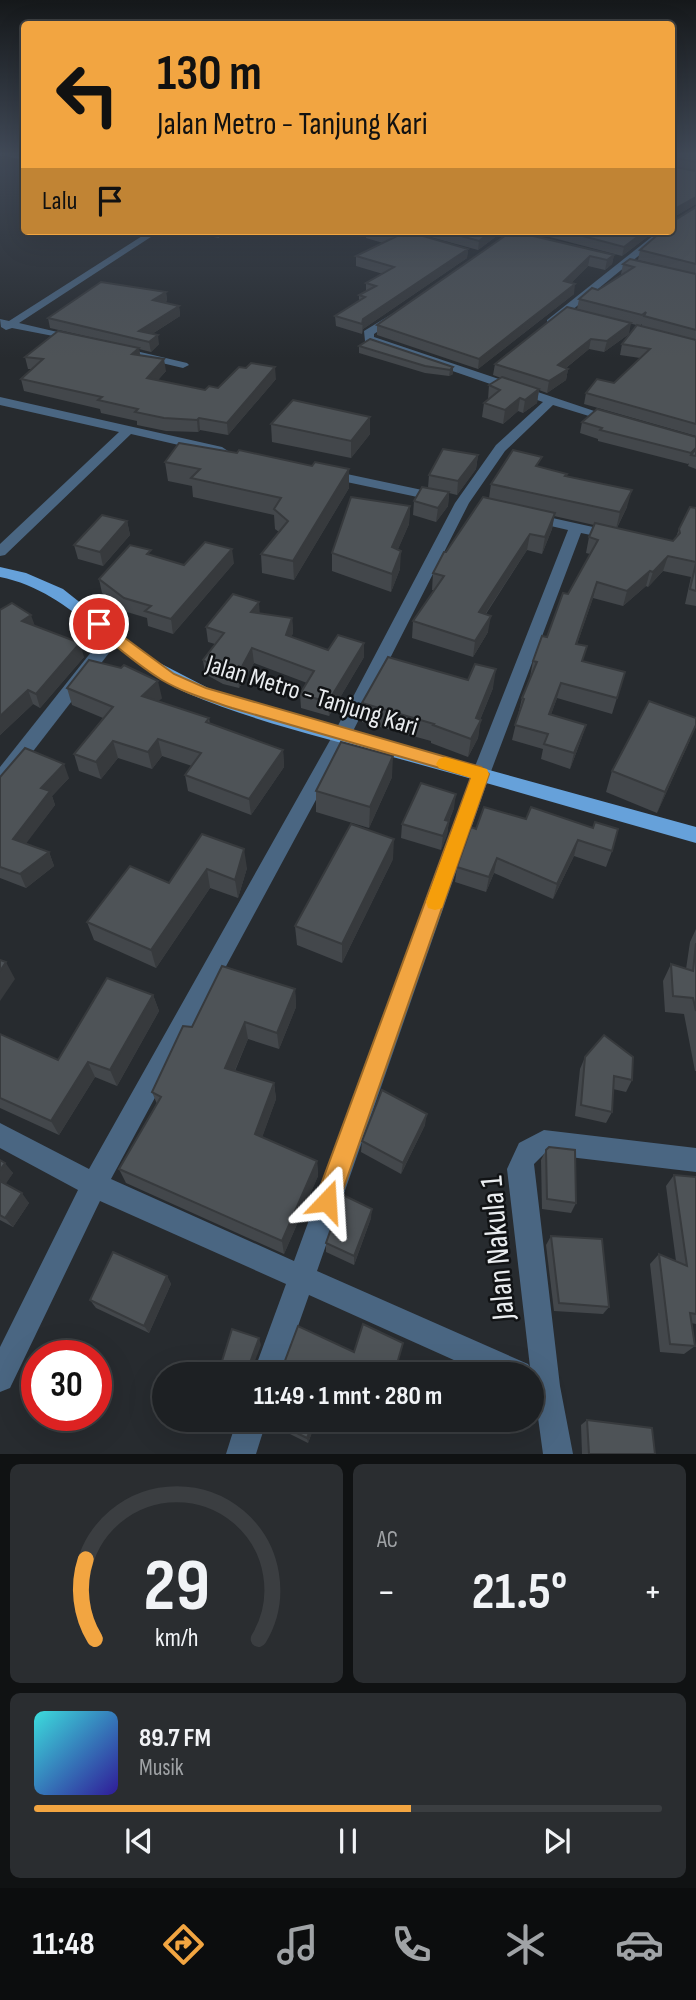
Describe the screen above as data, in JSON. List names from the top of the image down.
{
  "streets": {
    "main road": ["Jalan Metro - Tanjung Kari"],
    "street": ["Jalan Nakula 1"]
  },
  "page": {
    "turn": ["130 m", "Jalan Metro - Tanjung Kari"],
    "then": "Lalu",
    "limit": "30",
    "trip": "11:49 · 1 mnt · 280 m",
    "tile": "AC",
    "heat": ["−", "21.5°", "+"],
    "song": ["89.7 FM", "Musik"],
    "tabs": "11:48",
    "gauge": ["29", "km/h"]
  }
}
